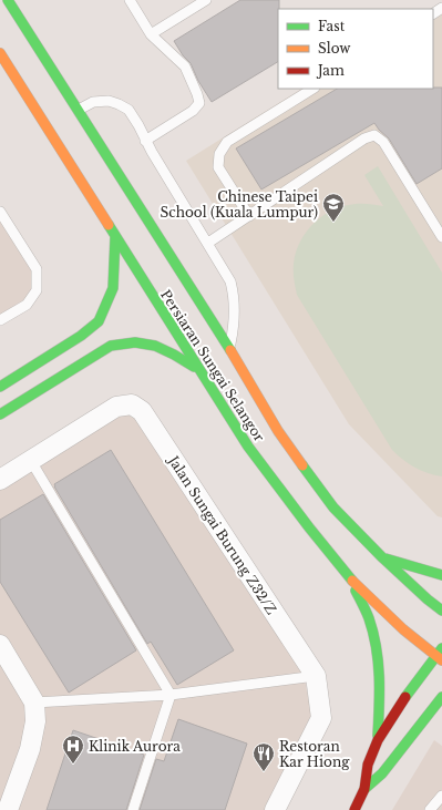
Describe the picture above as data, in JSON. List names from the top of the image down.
{
  "streets": {
    "main road": ["Persiaran Sungai Selangor"],
    "street": ["Jalan Sungai Burung Z32/Z"]
  },
  "places": {
    "school or university": ["Chinese Taipei School (Kuala Lumpur)"],
    "hospital": ["Klinik Aurora"],
    "restaurant": ["Restoran Kar Hiong"]
  },
  "legend": ["Fast", "Slow", "Jam"]
}
